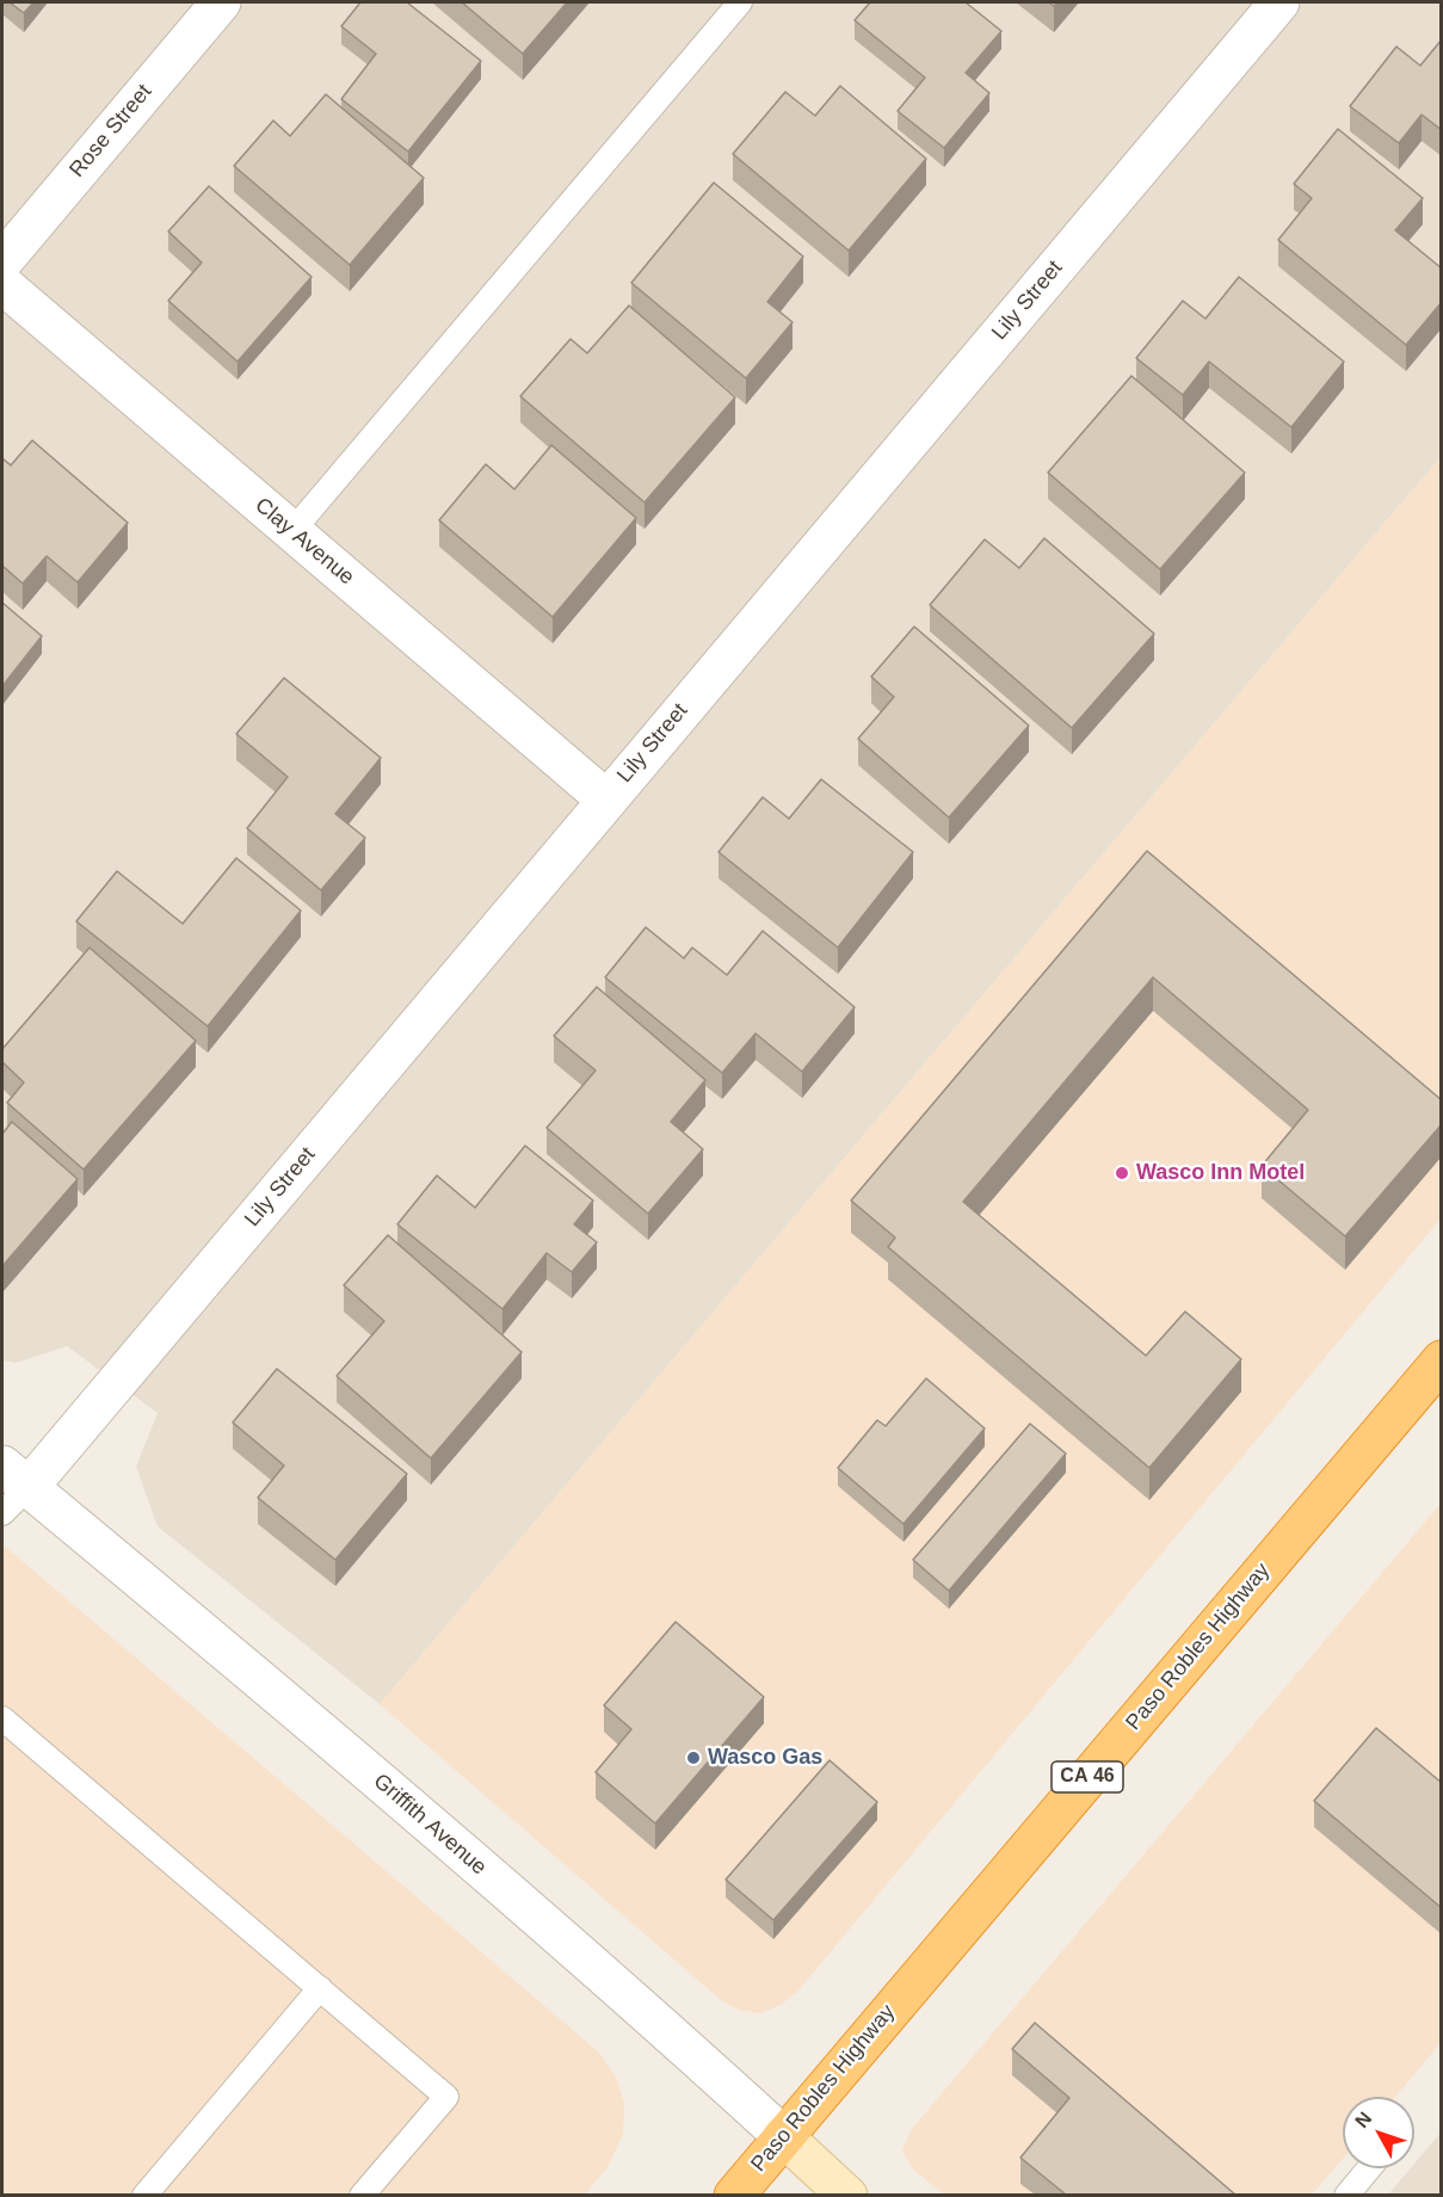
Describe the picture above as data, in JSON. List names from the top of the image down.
{
  "streets": {
    "highway": ["Paso Robles Highway", "CA 46"],
    "main road": ["Griffith Avenue"],
    "street": ["Rose Street", "Lily Street", "Clay Avenue"]
  },
  "crossings": [
    ["Lily Street", "Clay Avenue"],
    ["Lily Street", "Griffith Avenue"],
    ["Paso Robles Highway", "Griffith Avenue"]
  ],
  "places": ["Wasco Inn Motel", "Wasco Gas"],
  "north": "top left"
}
